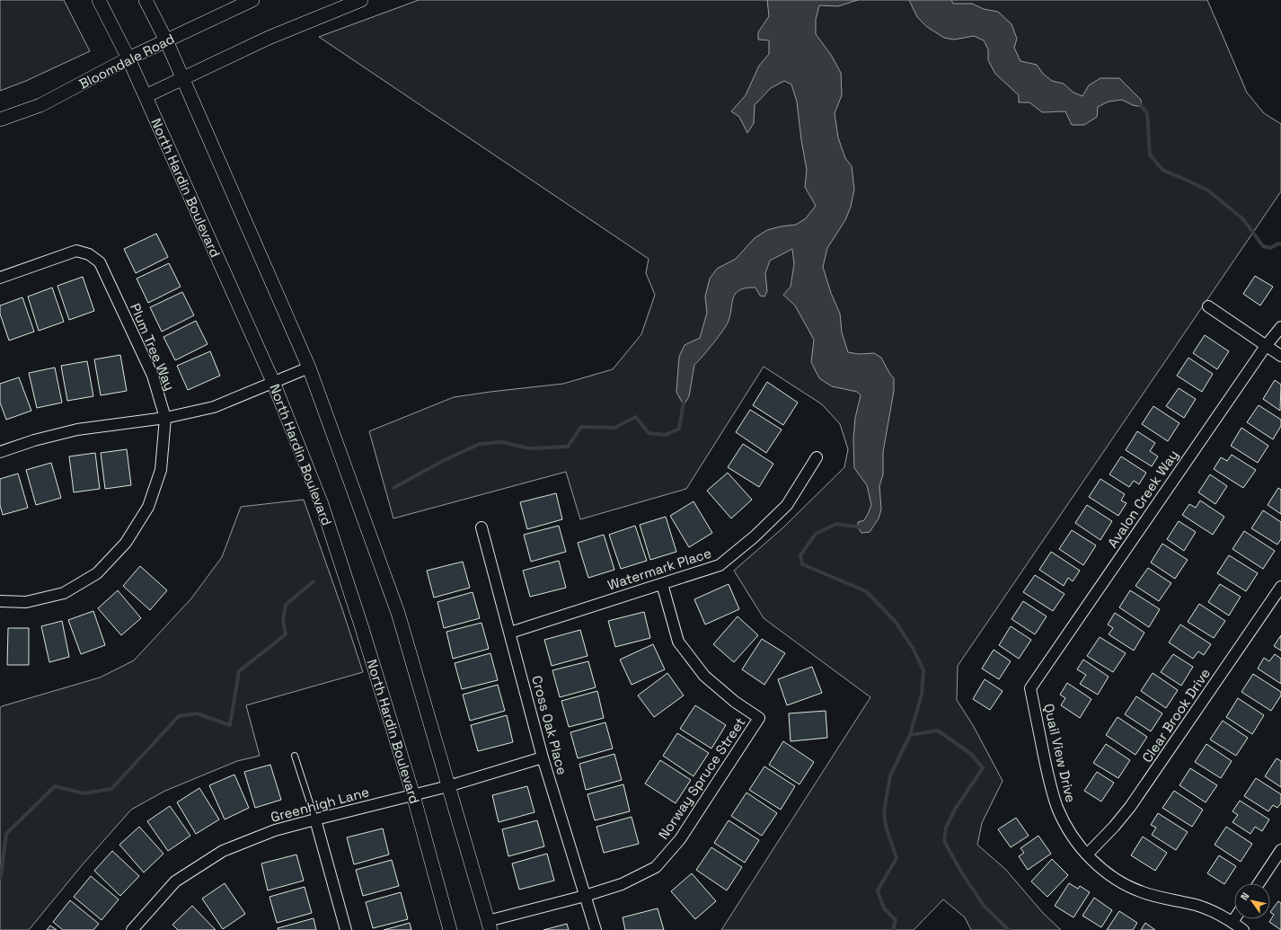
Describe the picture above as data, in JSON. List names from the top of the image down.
{
  "streets": {
    "street": [
      "Bloomdale Road",
      "North Hardin Boulevard",
      "Plum Tree Way",
      "Avalon Creek Way",
      "Watermark Place",
      "Clear Brook Drive",
      "Cross Oak Place",
      "Quail View Drive",
      "Norway Spruce Street",
      "Greenhigh Lane"
    ]
  },
  "crossings": [
    ["Bloomdale Road", "North Hardin Boulevard"],
    ["North Hardin Boulevard", "Greenhigh Lane"],
    ["Avalon Creek Way", "Quail View Drive"],
    ["Watermark Place", "Cross Oak Place"],
    ["Watermark Place", "Norway Spruce Street"],
    ["Clear Brook Drive", "Quail View Drive"],
    ["Cross Oak Place", "Norway Spruce Street"],
    ["Cross Oak Place", "Greenhigh Lane"]
  ],
  "north": "top left"
}
